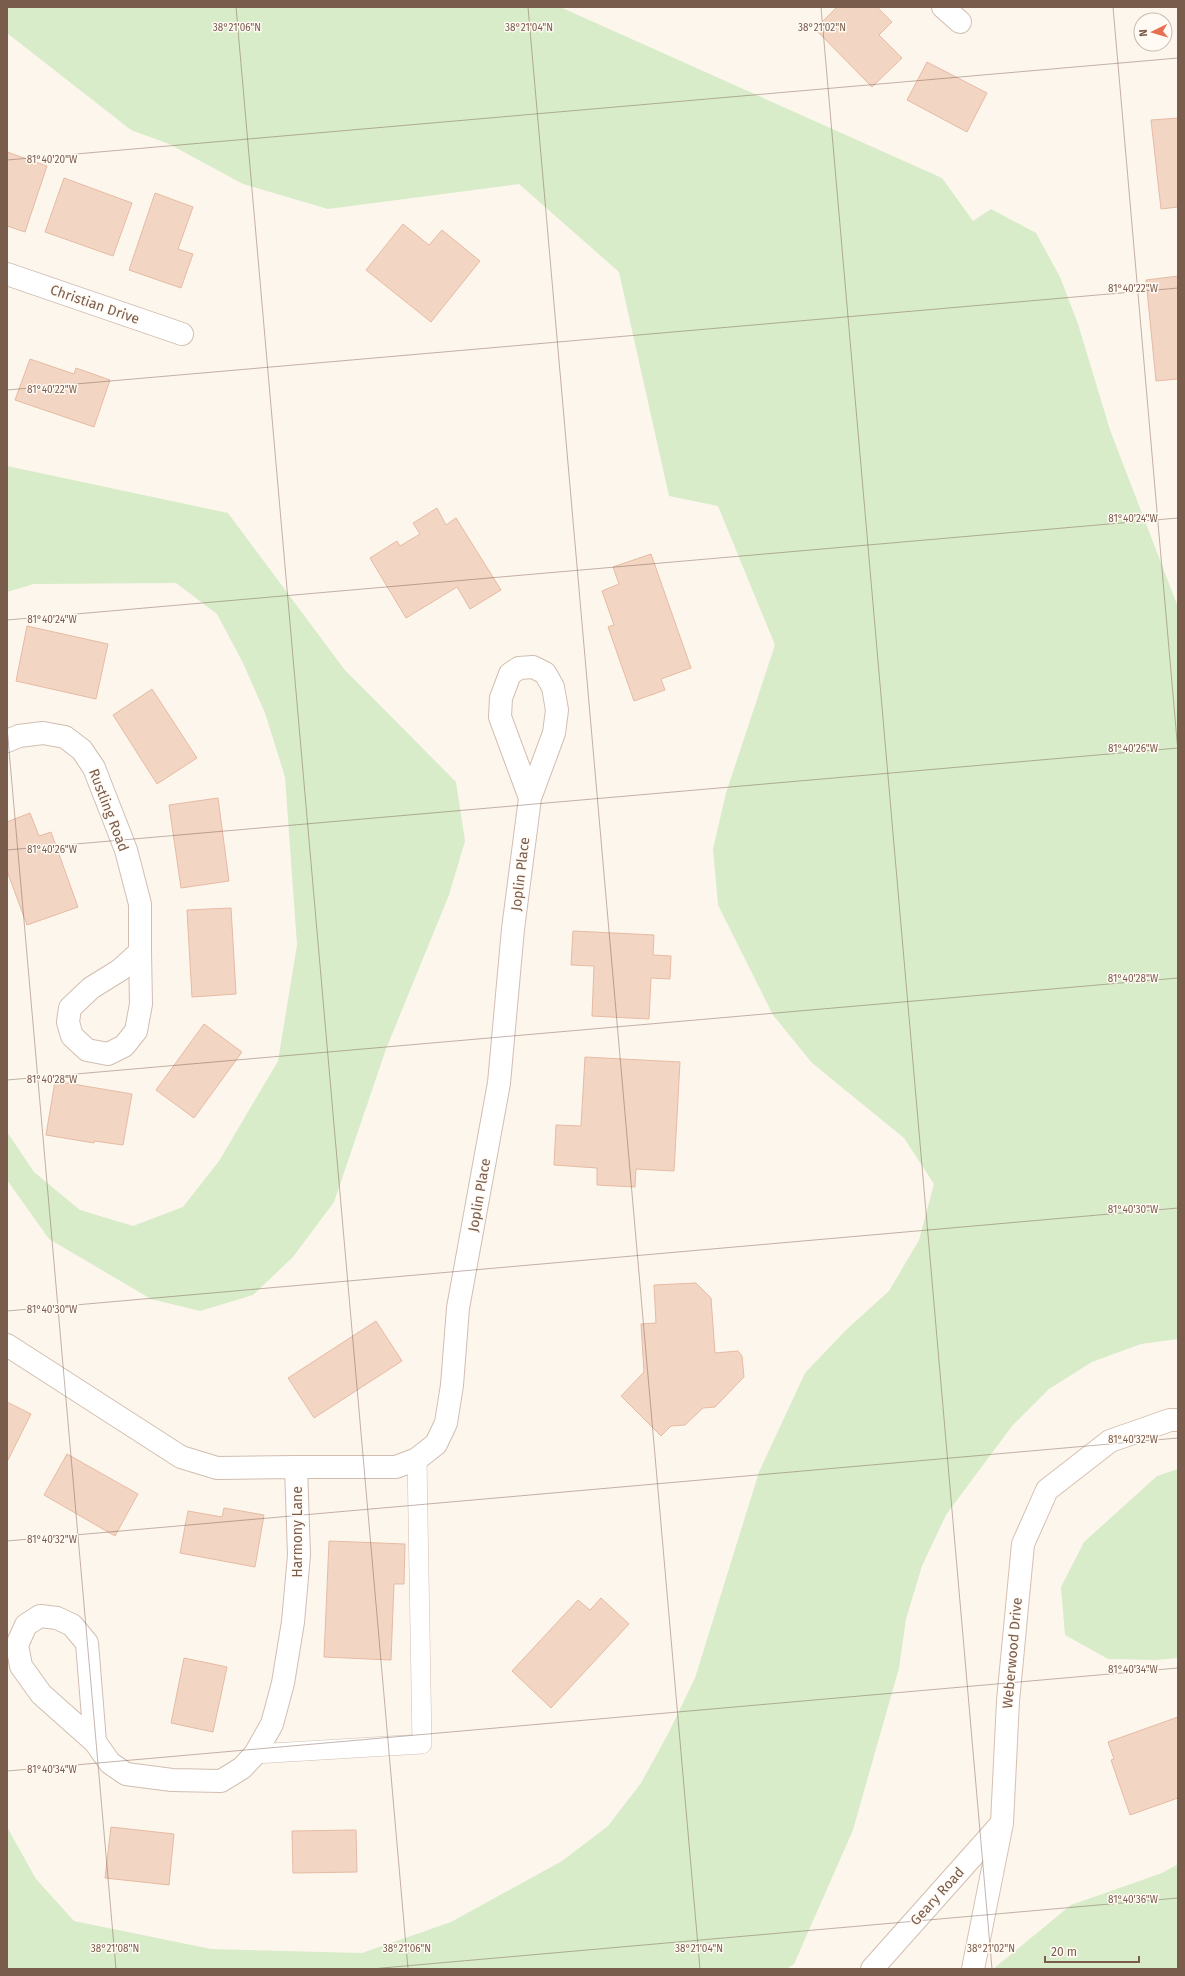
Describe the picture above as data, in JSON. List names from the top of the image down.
{
  "streets": {
    "street": [
      "Christian Drive",
      "Rustling Road",
      "Joplin Place",
      "Harmony Lane",
      "Weberwood Drive",
      "Geary Road"
    ]
  },
  "crossings": [
    ["Joplin Place", "Harmony Lane"],
    ["Weberwood Drive", "Geary Road"]
  ],
  "scale_bar": "20 m",
  "north": "left",
  "coordinates": [
    "38°21'06\"N",
    "38°21'04\"N",
    "38°21'02\"N",
    "81°40'20\"W",
    "81°40'22\"W",
    "81°40'24\"W",
    "81°40'26\"W",
    "81°40'28\"W",
    "81°40'30\"W",
    "81°40'32\"W",
    "81°40'34\"W",
    "81°40'36\"W",
    "38°21'08\"N"
  ]
}
